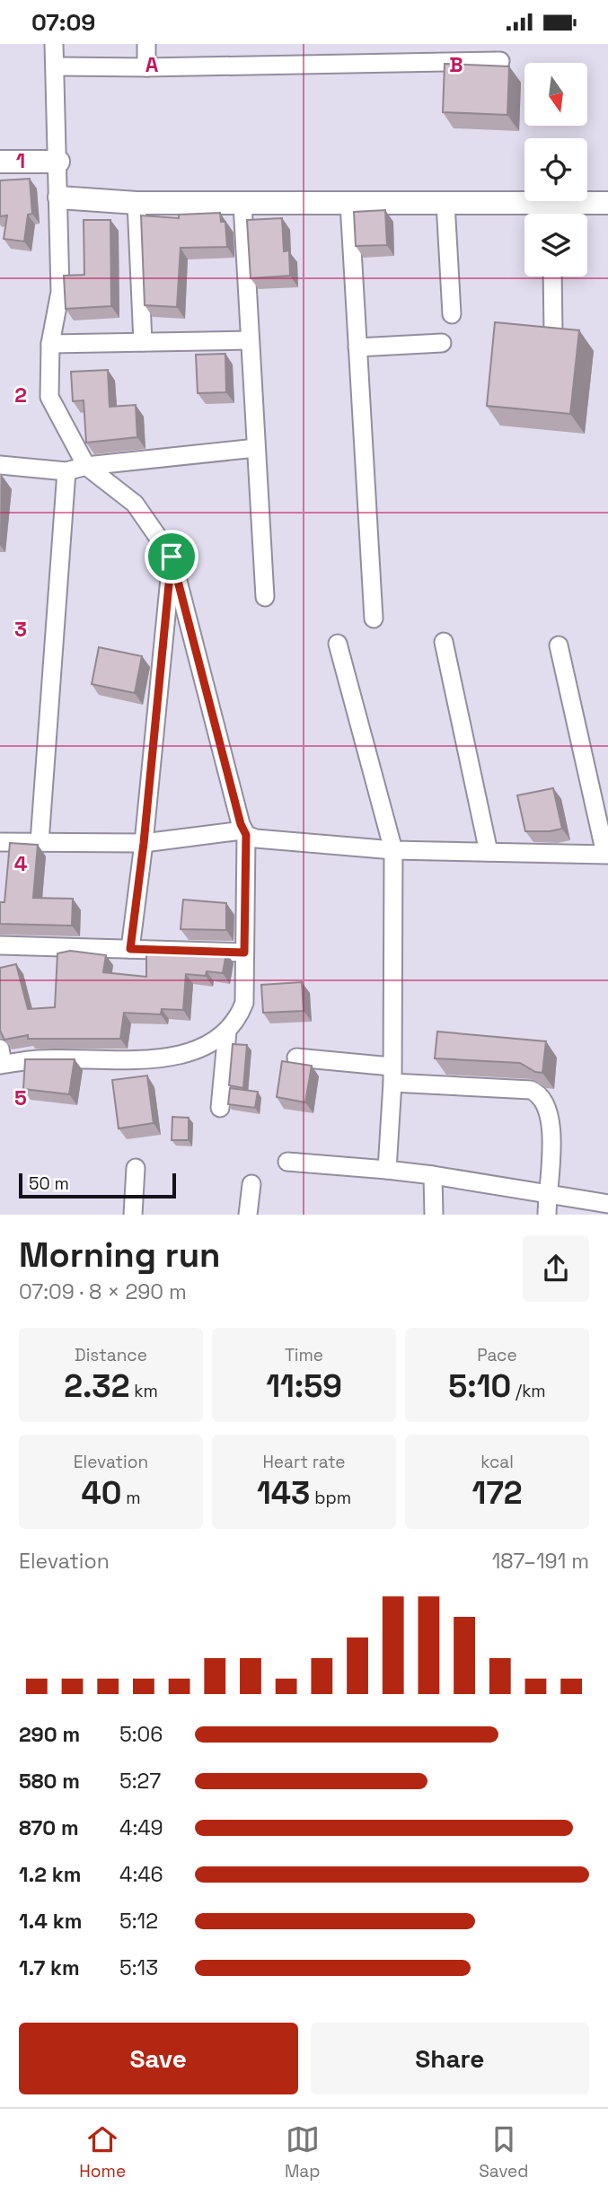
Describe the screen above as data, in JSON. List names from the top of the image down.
{
  "scale_bar": "50 m",
  "north": "bottom",
  "page": {
    "status": "07:09",
    "scale": "50 m",
    "heading": ["Morning run", "07:09 · 8 × 290 m"],
    "stats": [
      ["Distance", "2.32 km"],
      ["Time", "11:59"],
      ["Pace", "5:10 /km"],
      ["Elevation", "40 m"],
      ["Heart rate", "143 bpm"],
      ["kcal", "172"]
    ],
    "chart": ["Elevation", "187–191 m"],
    "list": [
      {
        "name": "290 m",
        "note": "5:06"
      },
      {
        "name": "580 m",
        "note": "5:27"
      },
      {
        "name": "870 m",
        "note": "4:49"
      },
      {
        "name": "1.2 km",
        "note": "4:46"
      },
      {
        "name": "1.4 km",
        "note": "5:12"
      },
      {
        "name": "1.7 km",
        "note": "5:13"
      }
    ],
    "buttons": ["Save", "Share"],
    "tabs": ["Home", "Map", "Saved"]
  },
  "grid": {
    "columns": ["A", "B"],
    "rows": [
      "1",
      "2",
      "3",
      "4",
      "5"
    ]
  }
}
